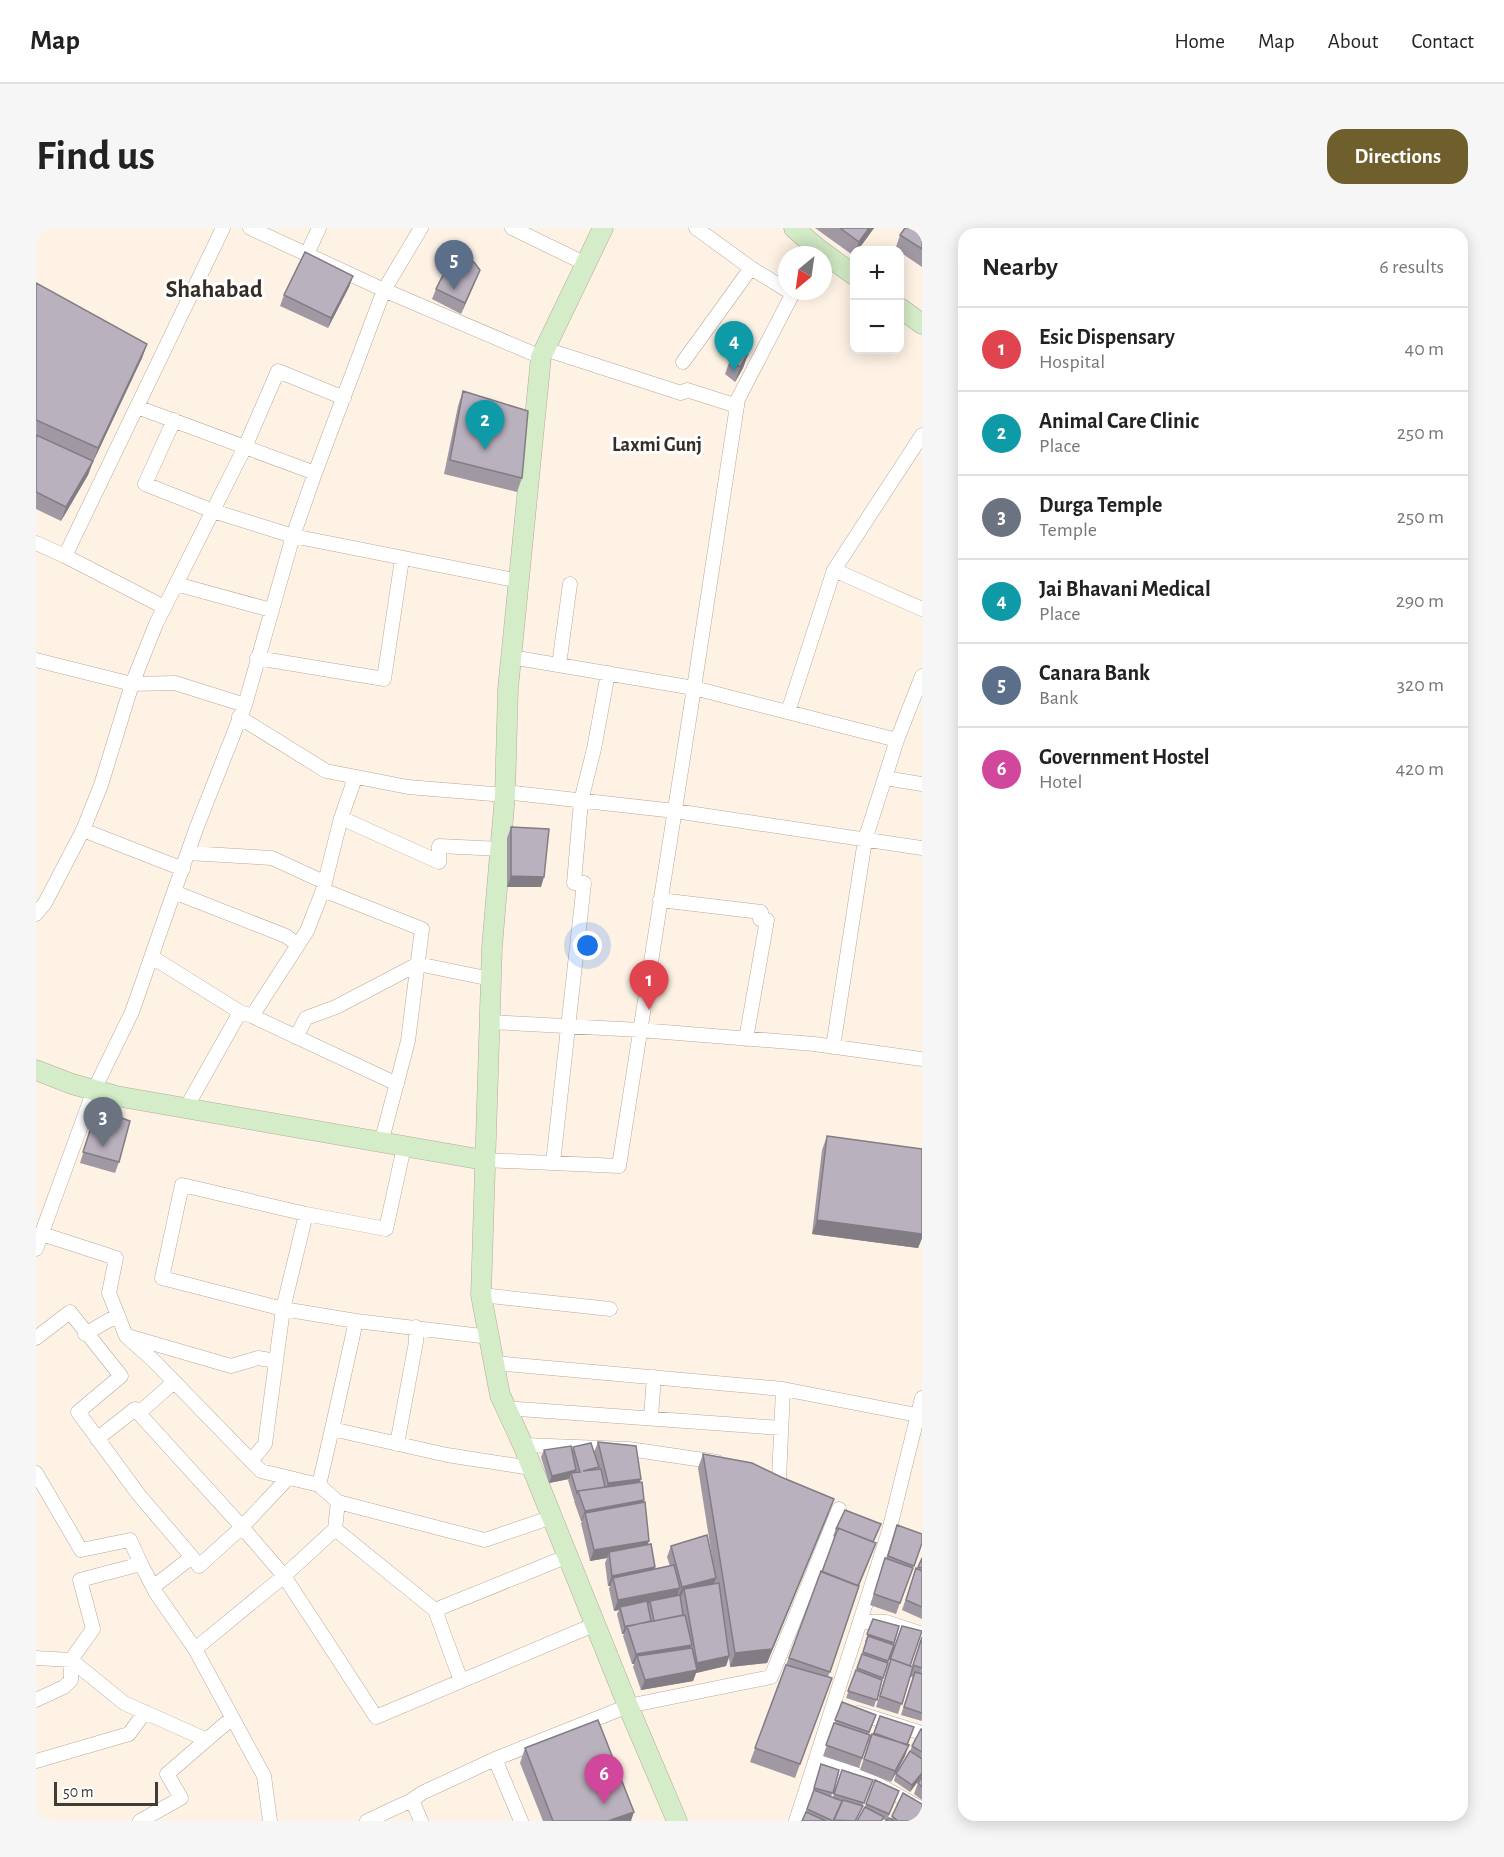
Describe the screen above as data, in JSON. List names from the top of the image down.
{
  "districts": ["Shahabad", "Laxmi Gunj"],
  "scale_bar": "50 m",
  "north": "bottom left",
  "page": {
    "header": "Map",
    "nav": [
      "Home",
      "Map",
      "About",
      "Contact"
    ],
    "buttons": "Directions",
    "title": "Find us",
    "heading": ["Nearby", "6 results"],
    "pins": [
      "5",
      "4",
      "2",
      "1",
      "3",
      "6"
    ],
    "map_buttons": ["+", "−"],
    "list": [
      {
        "mark": "1",
        "name": "Esic Dispensary",
        "note": "Hospital",
        "value": "40 m"
      },
      {
        "mark": "2",
        "name": "Animal Care Clinic",
        "note": "Place",
        "value": "250 m"
      },
      {
        "mark": "3",
        "name": "Durga Temple",
        "note": "Temple",
        "value": "250 m"
      },
      {
        "mark": "4",
        "name": "Jai Bhavani Medical",
        "note": "Place",
        "value": "290 m"
      },
      {
        "mark": "5",
        "name": "Canara Bank",
        "note": "Bank",
        "value": "320 m"
      },
      {
        "mark": "6",
        "name": "Government Hostel",
        "note": "Hotel",
        "value": "420 m"
      }
    ],
    "scale": "50 m"
  }
}
